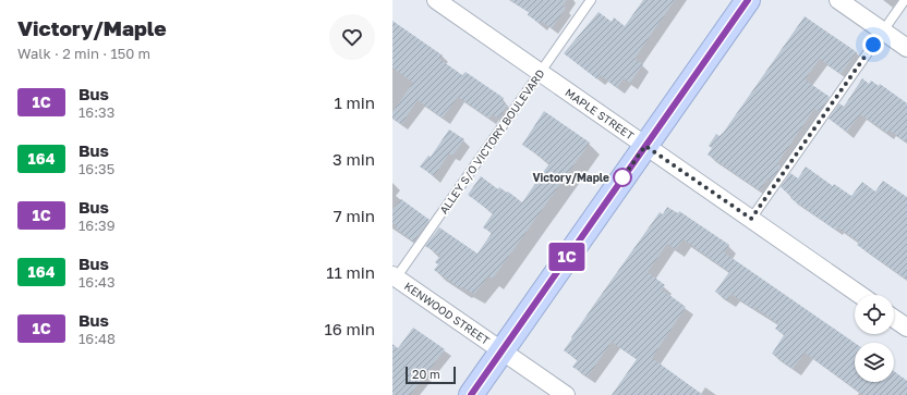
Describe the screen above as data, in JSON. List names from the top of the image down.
{
  "streets": {
    "street": ["MAPLE STREET", "KENWOOD STREET"],
    "lane": ["ALLEY S/O VICTORY BOULEVARD"]
  },
  "crossings": [
    ["MAPLE STREET", "ALLEY S/O VICTORY BOULEVARD"],
    ["ALLEY S/O VICTORY BOULEVARD", "KENWOOD STREET"]
  ],
  "places": ["Victory/Maple"],
  "lines": ["bus line 1C"],
  "scale_bar": "20 m",
  "page": {
    "heading": ["Victory/Maple", "Walk · 2 min · 150 m"],
    "on_map": "1C",
    "list": [
      {
        "mark": "1C",
        "name": "Bus",
        "note": "16:33",
        "value": "1 min"
      },
      {
        "mark": "164",
        "name": "Bus",
        "note": "16:35",
        "value": "3 min"
      },
      {
        "mark": "1C",
        "name": "Bus",
        "note": "16:39",
        "value": "7 min"
      },
      {
        "mark": "164",
        "name": "Bus",
        "note": "16:43",
        "value": "11 min"
      },
      {
        "mark": "1C",
        "name": "Bus",
        "note": "16:48",
        "value": "16 min"
      }
    ],
    "scale": "20 m"
  }
}
